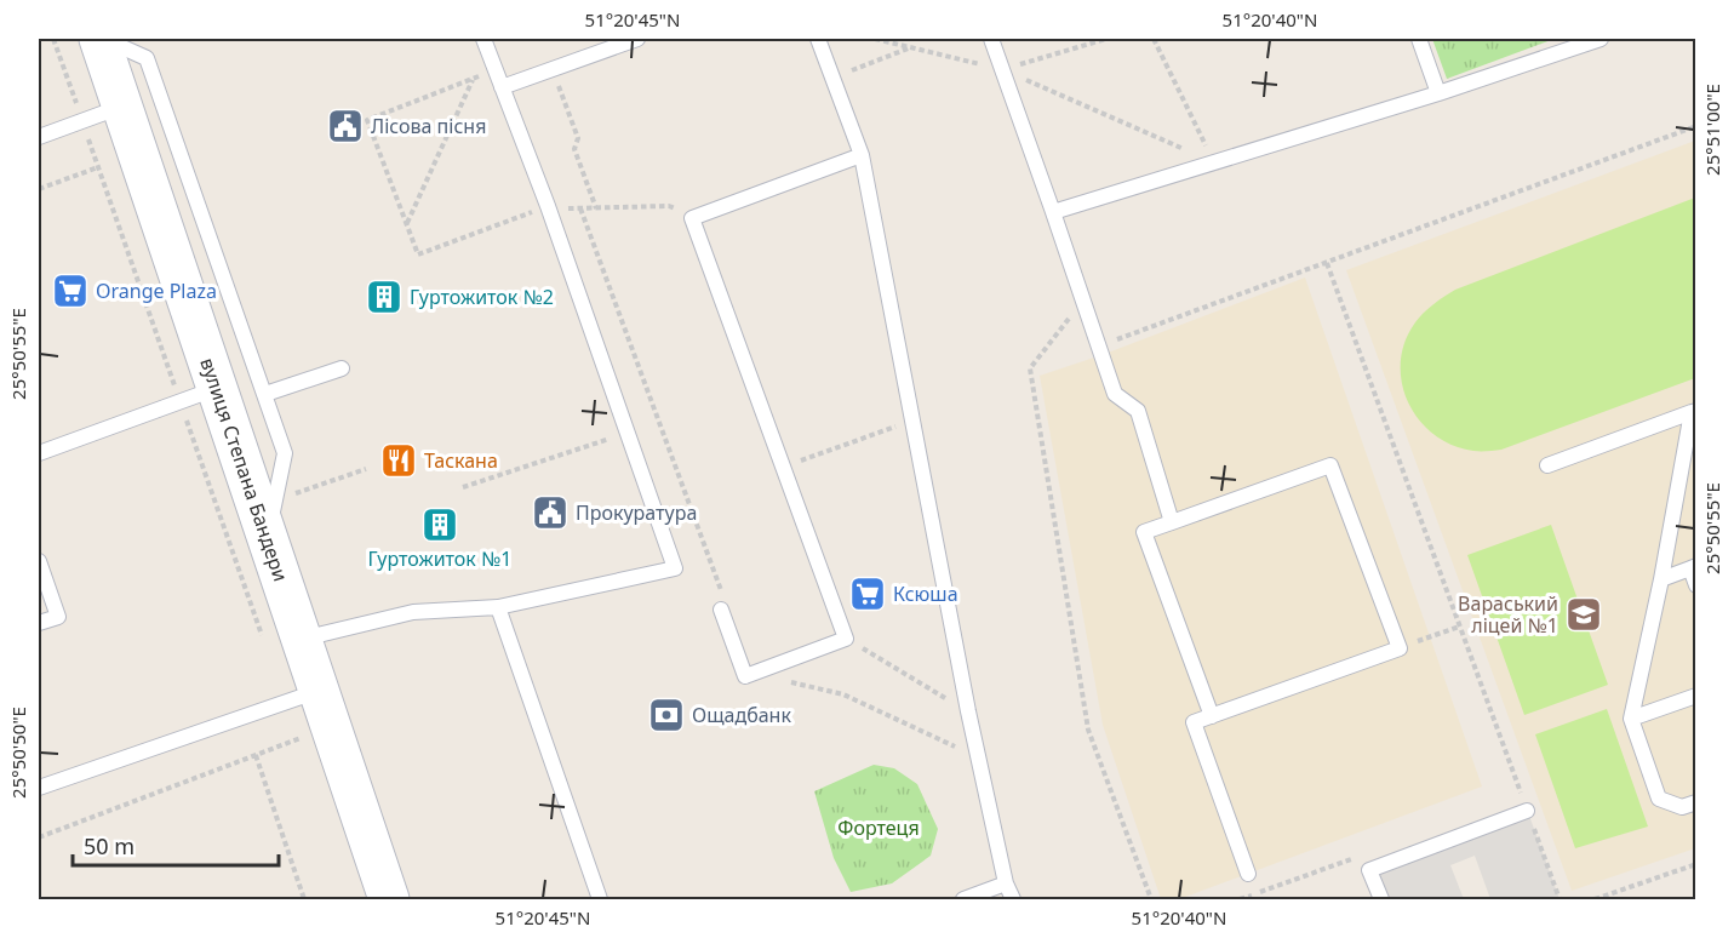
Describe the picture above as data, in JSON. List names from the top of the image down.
{
  "streets": {
    "street": ["вулиця Степана Бандери"]
  },
  "parks": ["Фортеця"],
  "places": {
    "public building": ["Лісова пісня", "Прокуратура"],
    "supermarket": ["Orange Plaza", "Ксюша"],
    "building": ["Гуртожиток №2", "Гуртожиток №1"],
    "restaurant": ["Таскана"],
    "school or university": ["Вараський ліцей №1"],
    "bank": ["Ощадбанк"]
  },
  "scale_bar": "50 m",
  "coordinates": [
    "51°20'45\"N",
    "51°20'40\"N",
    "25°51'00\"E",
    "25°50'55\"E",
    "25°50'50\"E"
  ]
}
